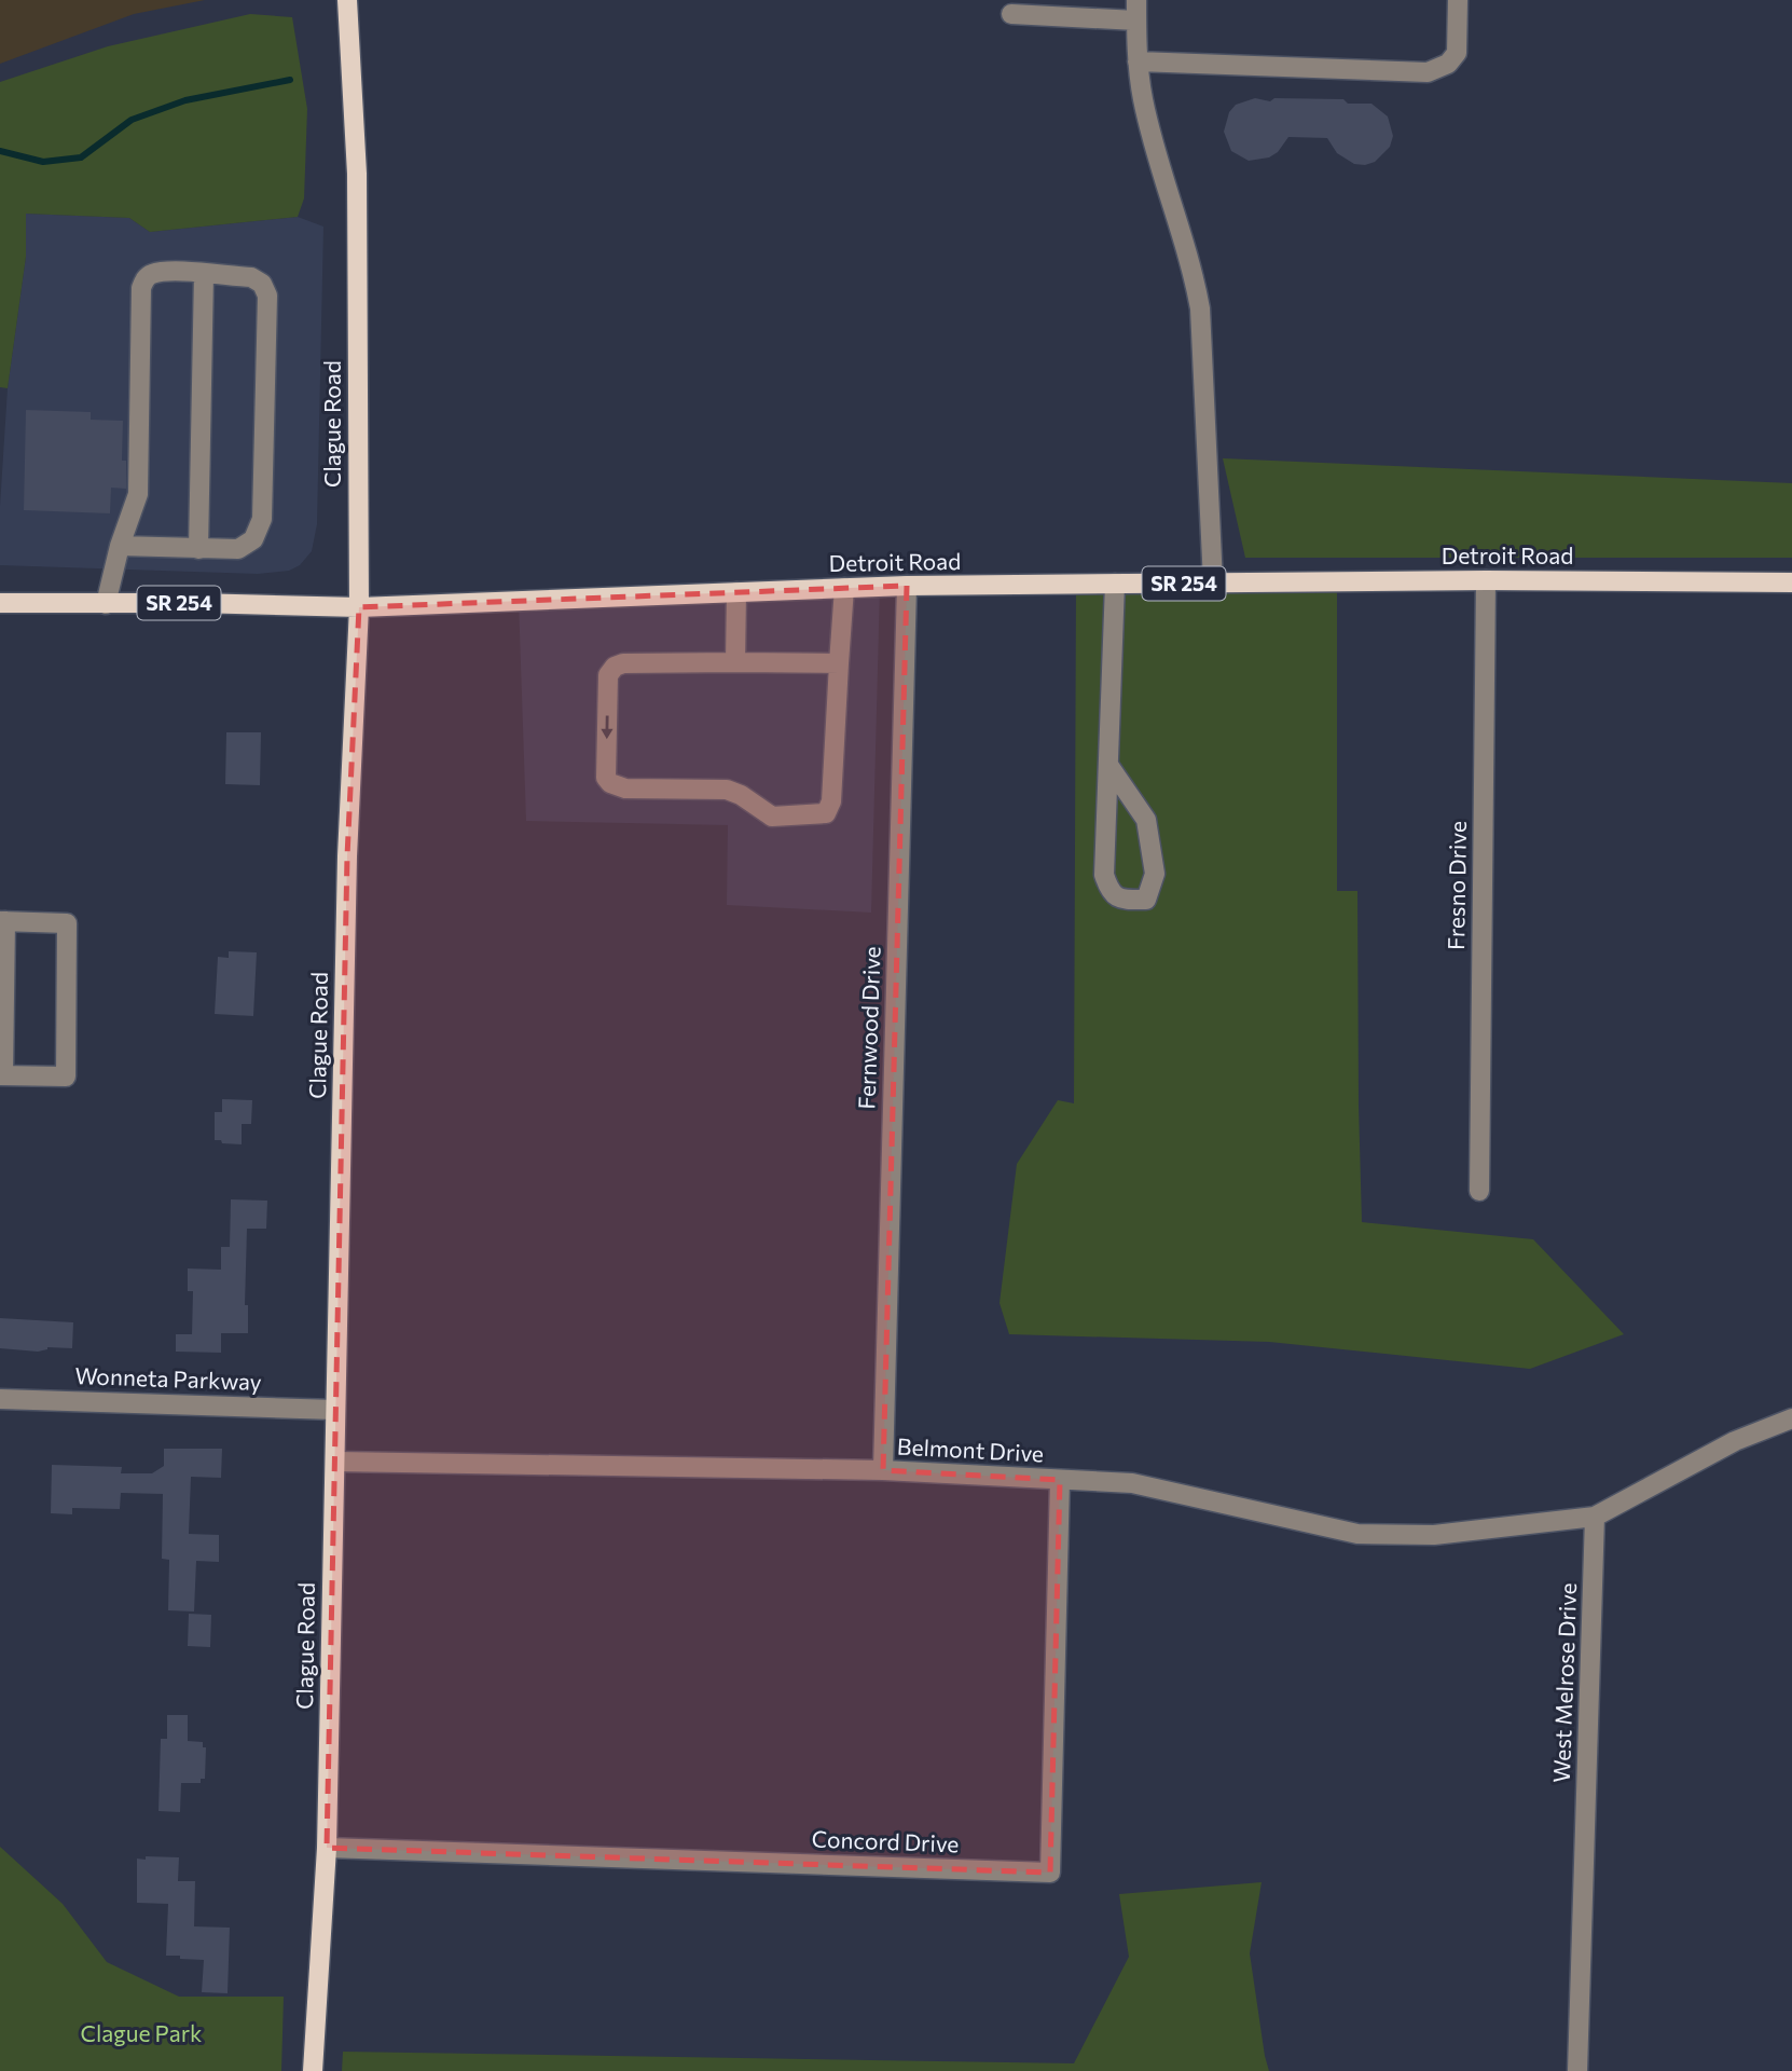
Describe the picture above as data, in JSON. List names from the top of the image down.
{
  "streets": {
    "main road": ["Clague Road", "Detroit Road", "SR 254"],
    "street": [
      "Fresno Drive",
      "Fernwood Drive",
      "Wonneta Parkway",
      "Belmont Drive",
      "West Melrose Drive",
      "Concord Drive"
    ]
  },
  "crossings": [
    ["Clague Road", "Detroit Road"],
    ["Clague Road", "Wonneta Parkway"],
    ["Clague Road", "Belmont Drive"],
    ["Clague Road", "Concord Drive"],
    ["Detroit Road", "Fresno Drive"],
    ["Detroit Road", "Fernwood Drive"],
    ["Fernwood Drive", "Belmont Drive"],
    ["Belmont Drive", "West Melrose Drive"],
    ["Belmont Drive", "Concord Drive"]
  ],
  "parks": ["Clague Park"]
}
